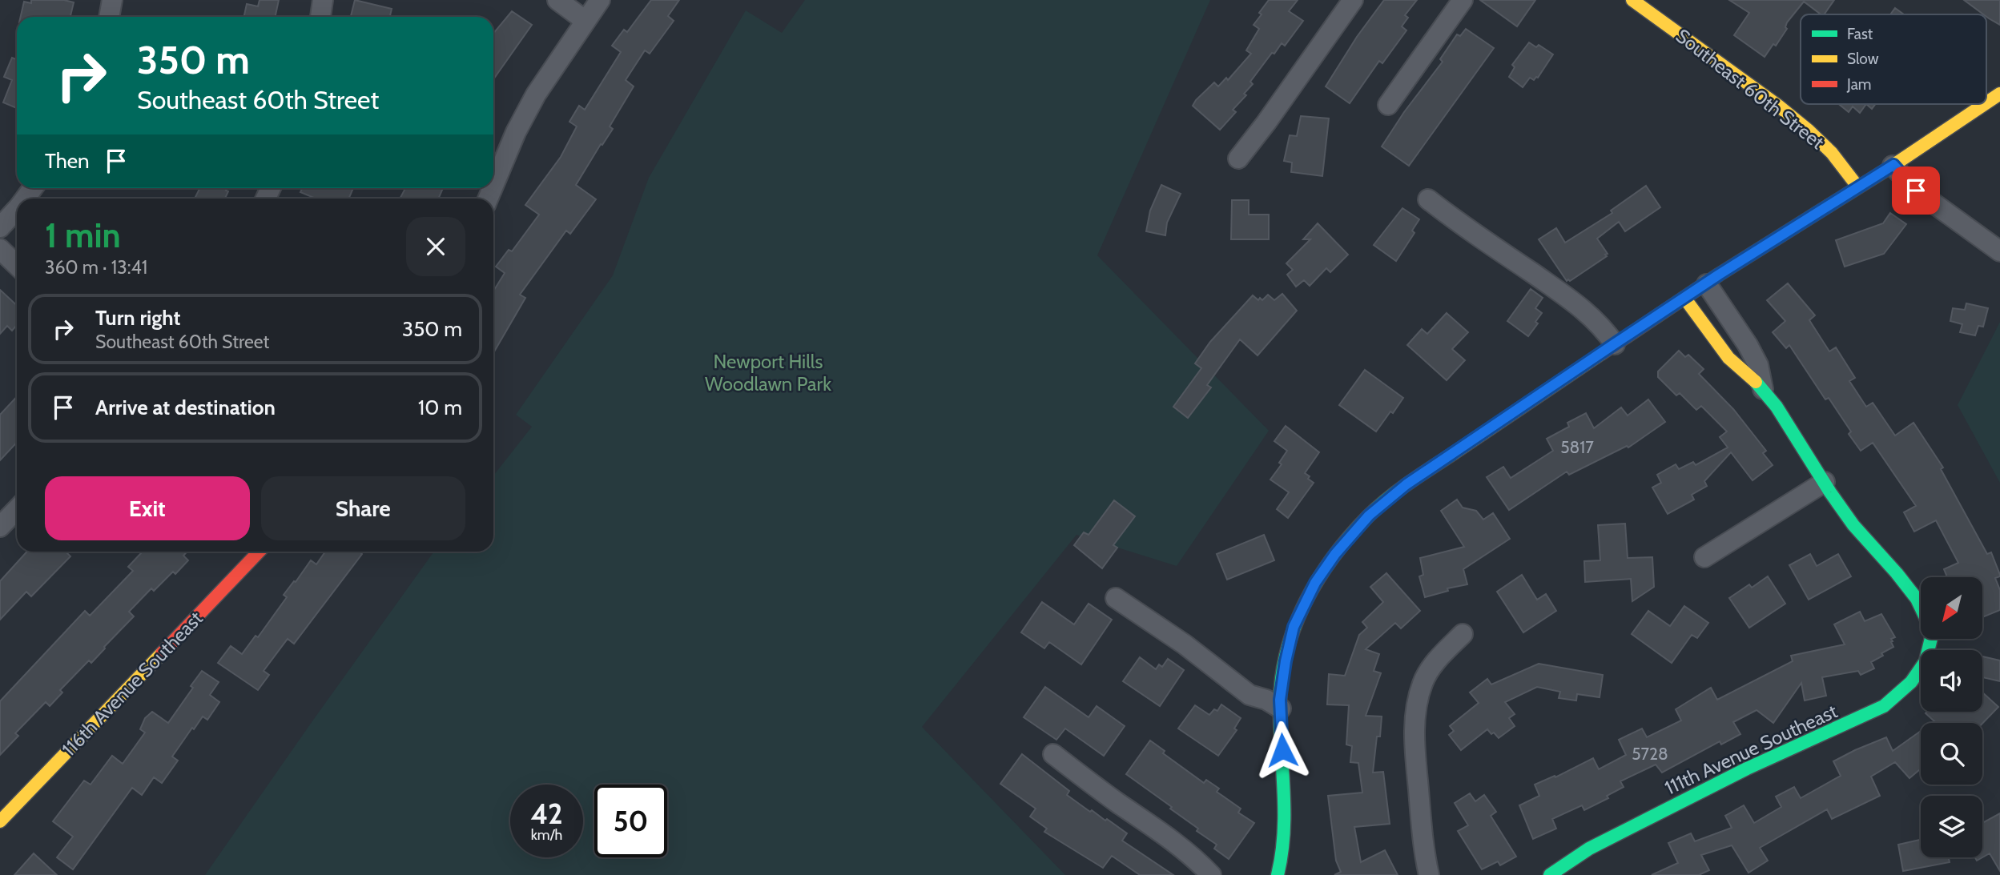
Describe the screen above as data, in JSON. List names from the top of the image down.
{
  "streets": {
    "street": ["Southeast 60th Street", "116th Avenue Southeast", "111th Avenue Southeast"]
  },
  "parks": ["Newport Hills Woodlawn Park"],
  "house_numbers": ["5817", "5728"],
  "legend": ["Fast", "Slow", "Jam"],
  "north": "bottom left",
  "page": {
    "turn": ["350 m", "Southeast 60th Street"],
    "then": "Then",
    "heading": ["1 min", "360 m · 13:41"],
    "list": [
      {
        "name": "Turn right",
        "note": "Southeast 60th Street",
        "value": "350 m"
      },
      {
        "name": "Arrive at destination",
        "value": "10 m"
      }
    ],
    "buttons": ["Exit", "Share"],
    "speed": "42 km/h",
    "limit": "50"
  }
}
